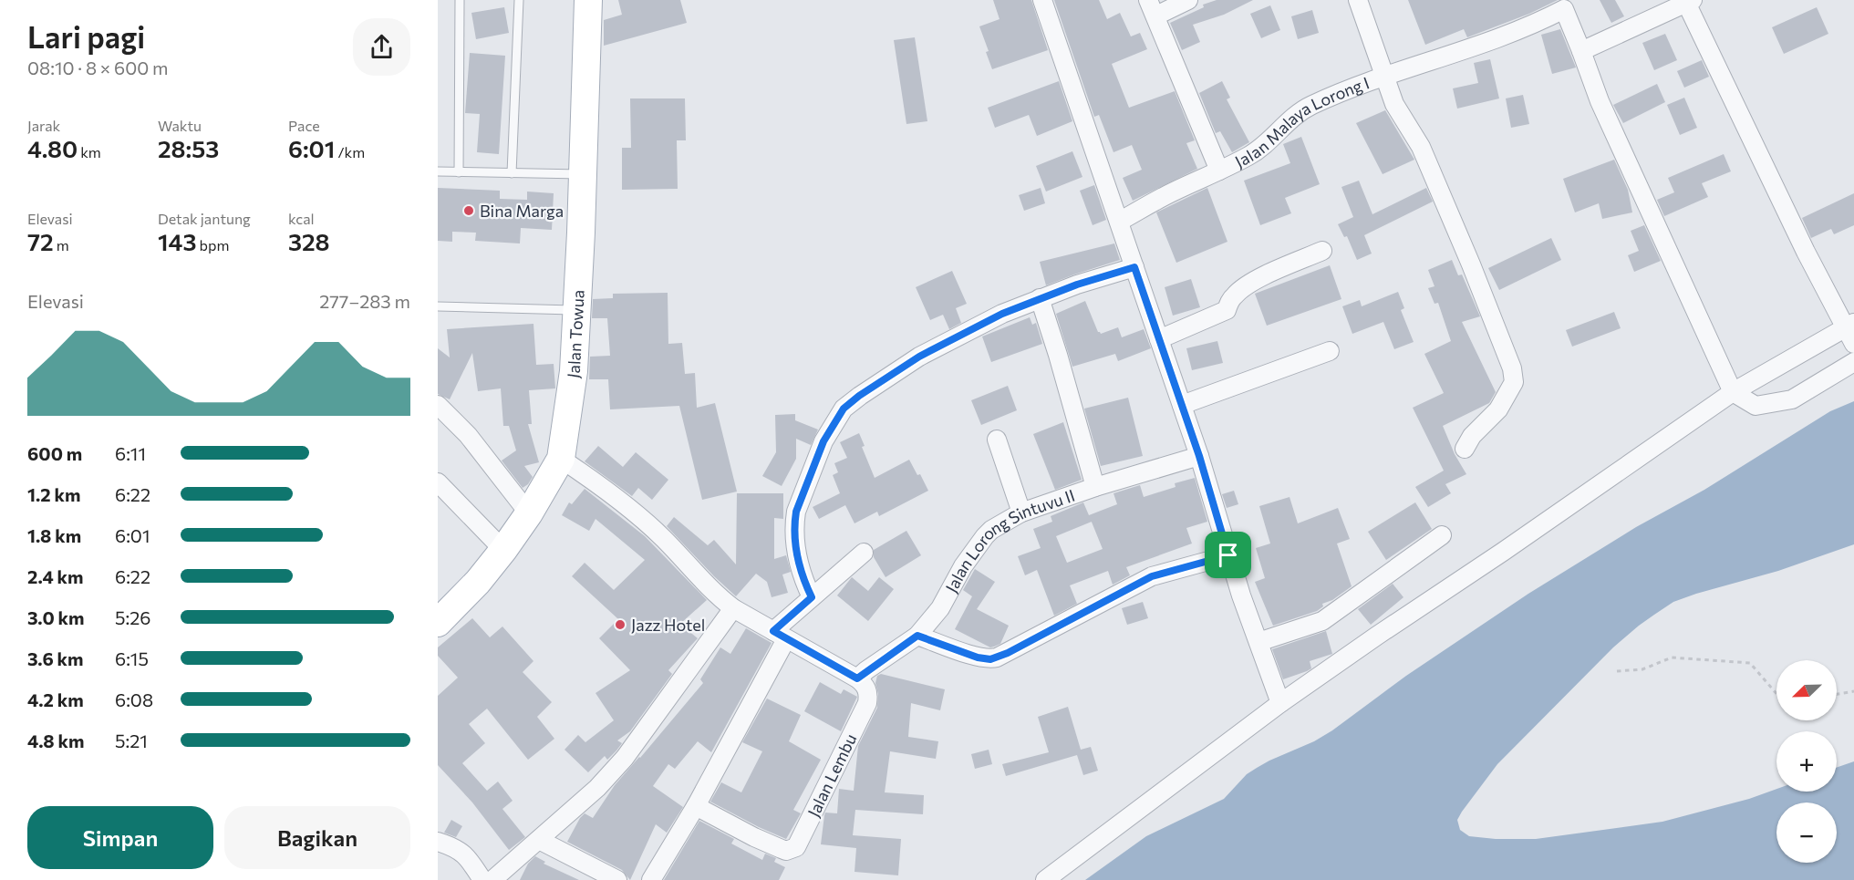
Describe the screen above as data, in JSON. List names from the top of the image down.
{
  "streets": {
    "main road": ["Jalan Towua"],
    "street": ["Jalan Malaya Lorong I", "Jalan Lorong Sintuvu II", "Jalan Lembu"]
  },
  "crossings": [
    ["Jalan Lorong Sintuvu II", "Jalan Lembu"]
  ],
  "places": ["Bina Marga", "Jazz Hotel"],
  "north": "bottom left",
  "page": {
    "heading": ["Lari pagi", "08:10 · 8 × 600 m"],
    "stats": [
      ["Jarak", "4.80 km"],
      ["Waktu", "28:53"],
      ["Pace", "6:01 /km"],
      ["Elevasi", "72 m"],
      ["Detak jantung", "143 bpm"],
      ["kcal", "328"]
    ],
    "chart": ["Elevasi", "277–283 m"],
    "list": [
      {
        "name": "600 m",
        "note": "6:11"
      },
      {
        "name": "1.2 km",
        "note": "6:22"
      },
      {
        "name": "1.8 km",
        "note": "6:01"
      },
      {
        "name": "2.4 km",
        "note": "6:22"
      },
      {
        "name": "3.0 km",
        "note": "5:26"
      },
      {
        "name": "3.6 km",
        "note": "6:15"
      },
      {
        "name": "4.2 km",
        "note": "6:08"
      },
      {
        "name": "4.8 km",
        "note": "5:21"
      }
    ],
    "map_buttons": ["+", "−"],
    "buttons": ["Simpan", "Bagikan"]
  }
}
